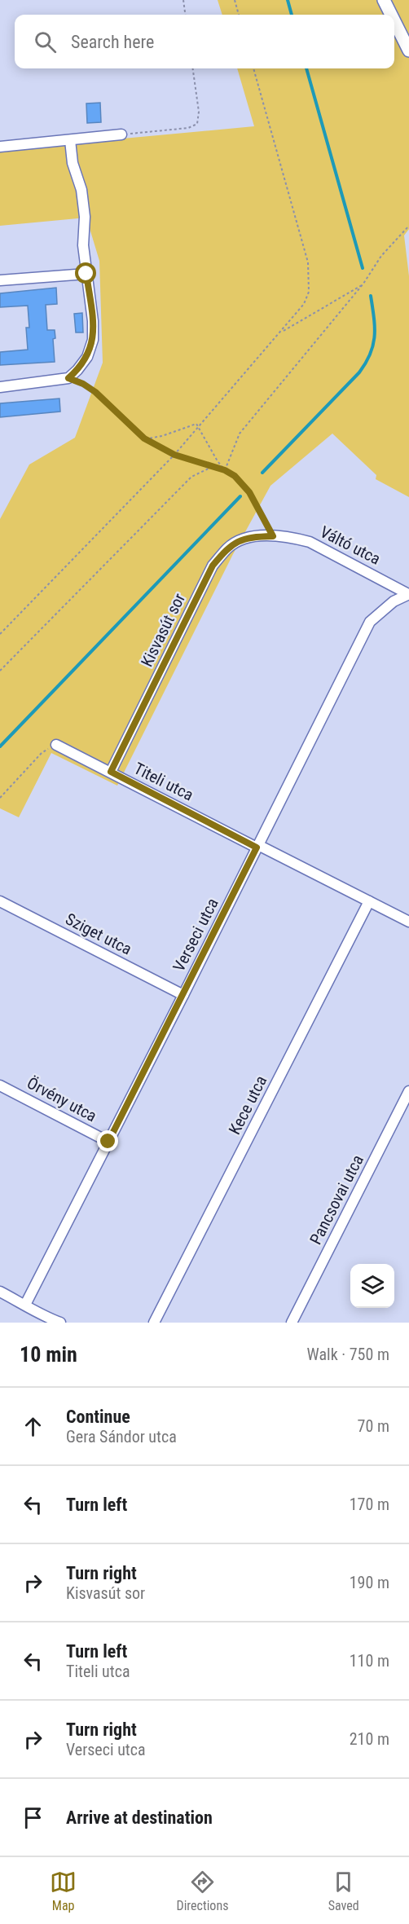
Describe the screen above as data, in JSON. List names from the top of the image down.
{
  "streets": {
    "street": [
      "Váltó utca",
      "Kisvasút sor",
      "Titeli utca",
      "Sziget utca",
      "Verseci utca",
      "Örvény utca",
      "Kece utca",
      "Pancsovai utca"
    ]
  },
  "crossings": [
    ["Váltó utca", "Kisvasút sor"],
    ["Váltó utca", "Verseci utca"],
    ["Kisvasút sor", "Titeli utca"],
    ["Titeli utca", "Verseci utca"],
    ["Titeli utca", "Kece utca"],
    ["Sziget utca", "Verseci utca"],
    ["Verseci utca", "Örvény utca"]
  ],
  "page": {
    "search": "Search here",
    "heading": ["10 min", "Walk · 750 m"],
    "list": [
      ["Continue", "Gera Sándor utca", "70 m"],
      ["Turn left", "170 m"],
      ["Turn right", "Kisvasút sor", "190 m"],
      ["Turn left", "Titeli utca", "110 m"],
      ["Turn right", "Verseci utca", "210 m"],
      "Arrive at destination"
    ],
    "nav": ["Map", "Directions", "Saved"]
  }
}
